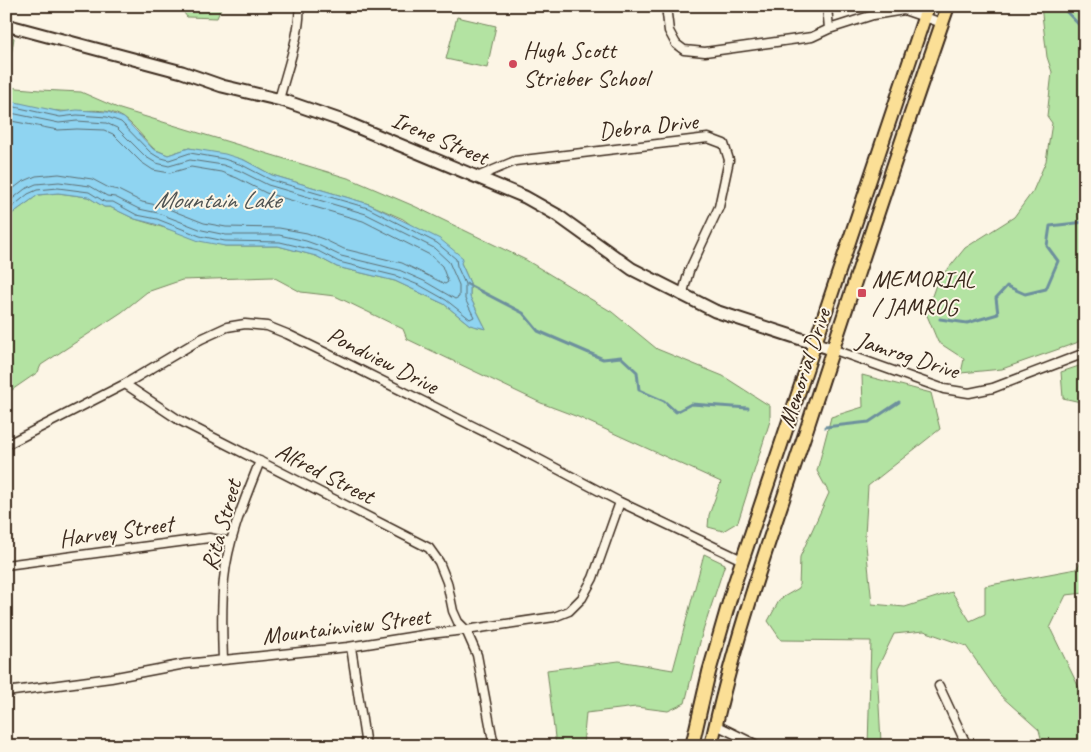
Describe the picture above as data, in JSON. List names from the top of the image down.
{
  "streets": {
    "main road": ["Memorial Drive"],
    "street": [
      "Debra Drive",
      "Irene Street",
      "Jamrog Drive",
      "Pondview Drive",
      "Alfred Street",
      "Rita Street",
      "Harvey Street",
      "Mountainview Street"
    ]
  },
  "crossings": [
    ["Debra Drive", "Irene Street"],
    ["Irene Street", "Jamrog Drive"],
    ["Irene Street", "Memorial Drive"],
    ["Jamrog Drive", "Memorial Drive"],
    ["Pondview Drive", "Memorial Drive"],
    ["Pondview Drive", "Alfred Street"],
    ["Pondview Drive", "Mountainview Street"],
    ["Alfred Street", "Rita Street"],
    ["Alfred Street", "Mountainview Street"],
    ["Rita Street", "Harvey Street"],
    ["Rita Street", "Mountainview Street"]
  ],
  "water": ["Mountain Lake"],
  "places": {
    "other": ["Hugh Scott Strieber School"],
    "transit": ["MEMORIAL / JAMROG"]
  }
}
